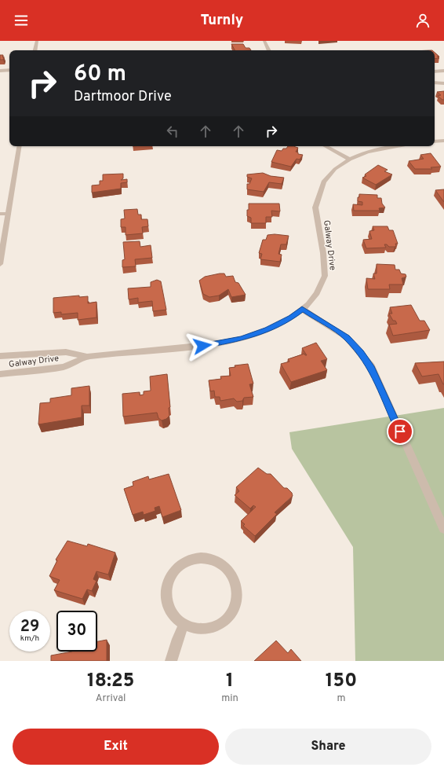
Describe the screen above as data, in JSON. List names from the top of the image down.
{
  "streets": {
    "street": ["Galway Drive"]
  },
  "page": {
    "header": "Turnly",
    "turn": ["60 m", "Dartmoor Drive"],
    "speed": "29 km/h",
    "limit": "30",
    "eta": [
      "18:25",
      "Arrival",
      "1",
      "min",
      "150",
      "m"
    ],
    "buttons": ["Exit", "Share"]
  }
}
